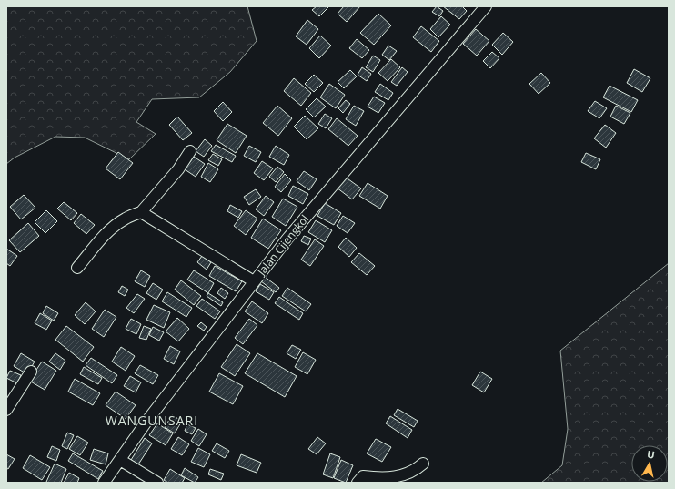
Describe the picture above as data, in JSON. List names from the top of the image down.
{
  "streets": {
    "street": ["Jalan Cijengkol"]
  },
  "districts": ["WANGUNSARI"],
  "north": "top"
}
